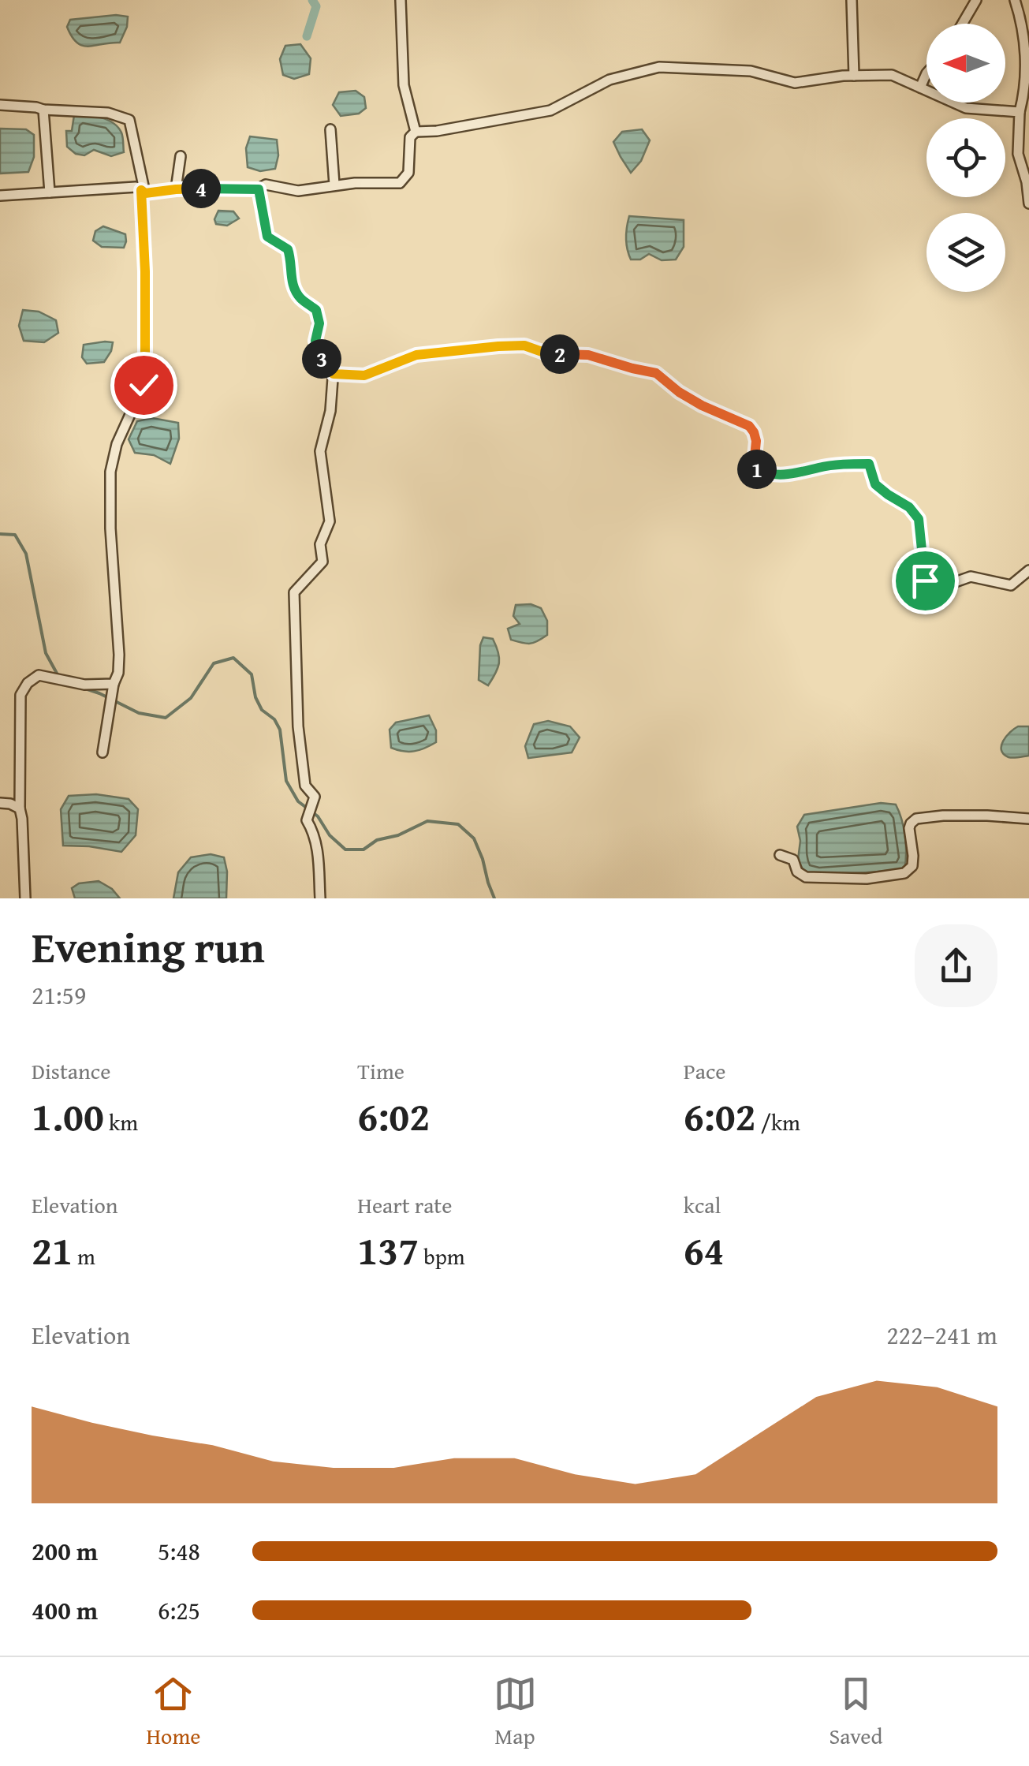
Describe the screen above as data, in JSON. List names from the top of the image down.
{
  "north": "left",
  "page": {
    "pins": [
      "4",
      "2",
      "3",
      "1"
    ],
    "heading": ["Evening run", "21:59"],
    "stats": [
      ["Distance", "1.00 km"],
      ["Time", "6:02"],
      ["Pace", "6:02 /km"],
      ["Elevation", "21 m"],
      ["Heart rate", "137 bpm"],
      ["kcal", "64"]
    ],
    "chart": ["Elevation", "222–241 m"],
    "list": [
      {
        "name": "200 m",
        "note": "5:48"
      },
      {
        "name": "400 m",
        "note": "6:25"
      }
    ],
    "tabs": ["Home", "Map", "Saved"]
  }
}
